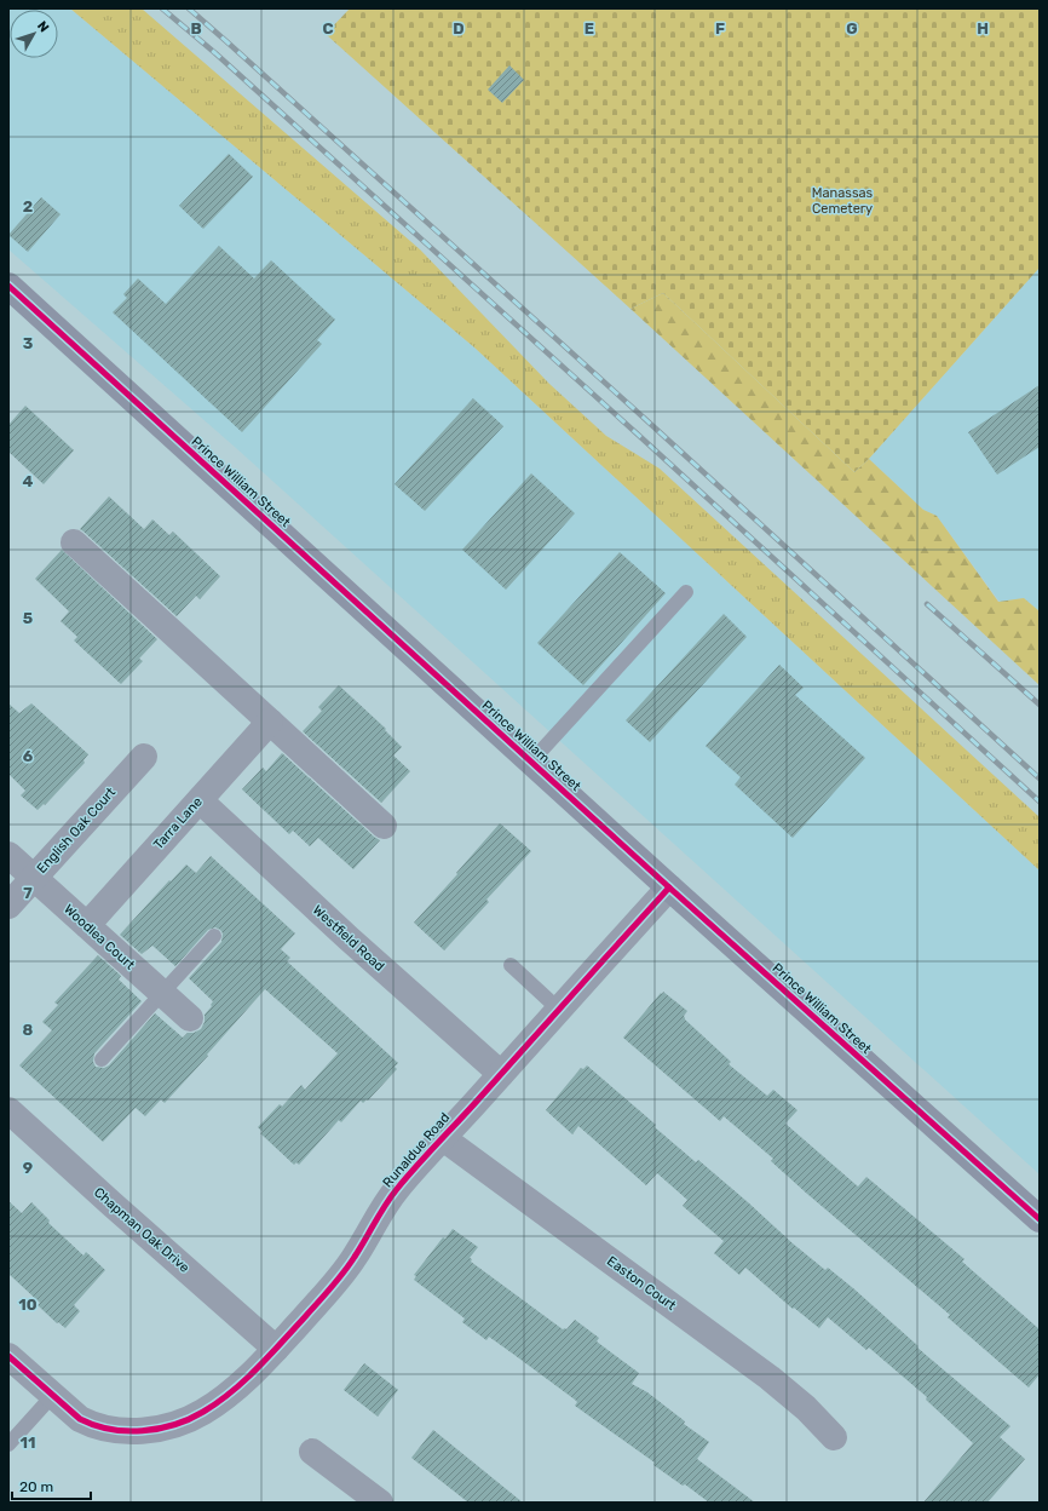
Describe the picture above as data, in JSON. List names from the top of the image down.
{
  "streets": {
    "street": [
      "Prince William Street",
      "Tarra Lane",
      "English Oak Court",
      "Woodlea Court",
      "Westfield Road",
      "Runaldue Road",
      "Chapman Oak Drive",
      "Easton Court"
    ]
  },
  "crossings": [
    ["Prince William Street", "Runaldue Road"],
    ["Tarra Lane", "Woodlea Court"],
    ["Tarra Lane", "Westfield Road"],
    ["English Oak Court", "Woodlea Court"],
    ["Westfield Road", "Runaldue Road"],
    ["Runaldue Road", "Chapman Oak Drive"],
    ["Runaldue Road", "Easton Court"]
  ],
  "parks": ["Manassas Cemetery"],
  "scale_bar": "20 m",
  "north": "top right",
  "grid": {
    "columns": [
      "B",
      "C",
      "D",
      "E",
      "F",
      "G",
      "H"
    ],
    "rows": [
      "2",
      "3",
      "4",
      "5",
      "6",
      "7",
      "8",
      "9",
      "10",
      "11"
    ]
  }
}
